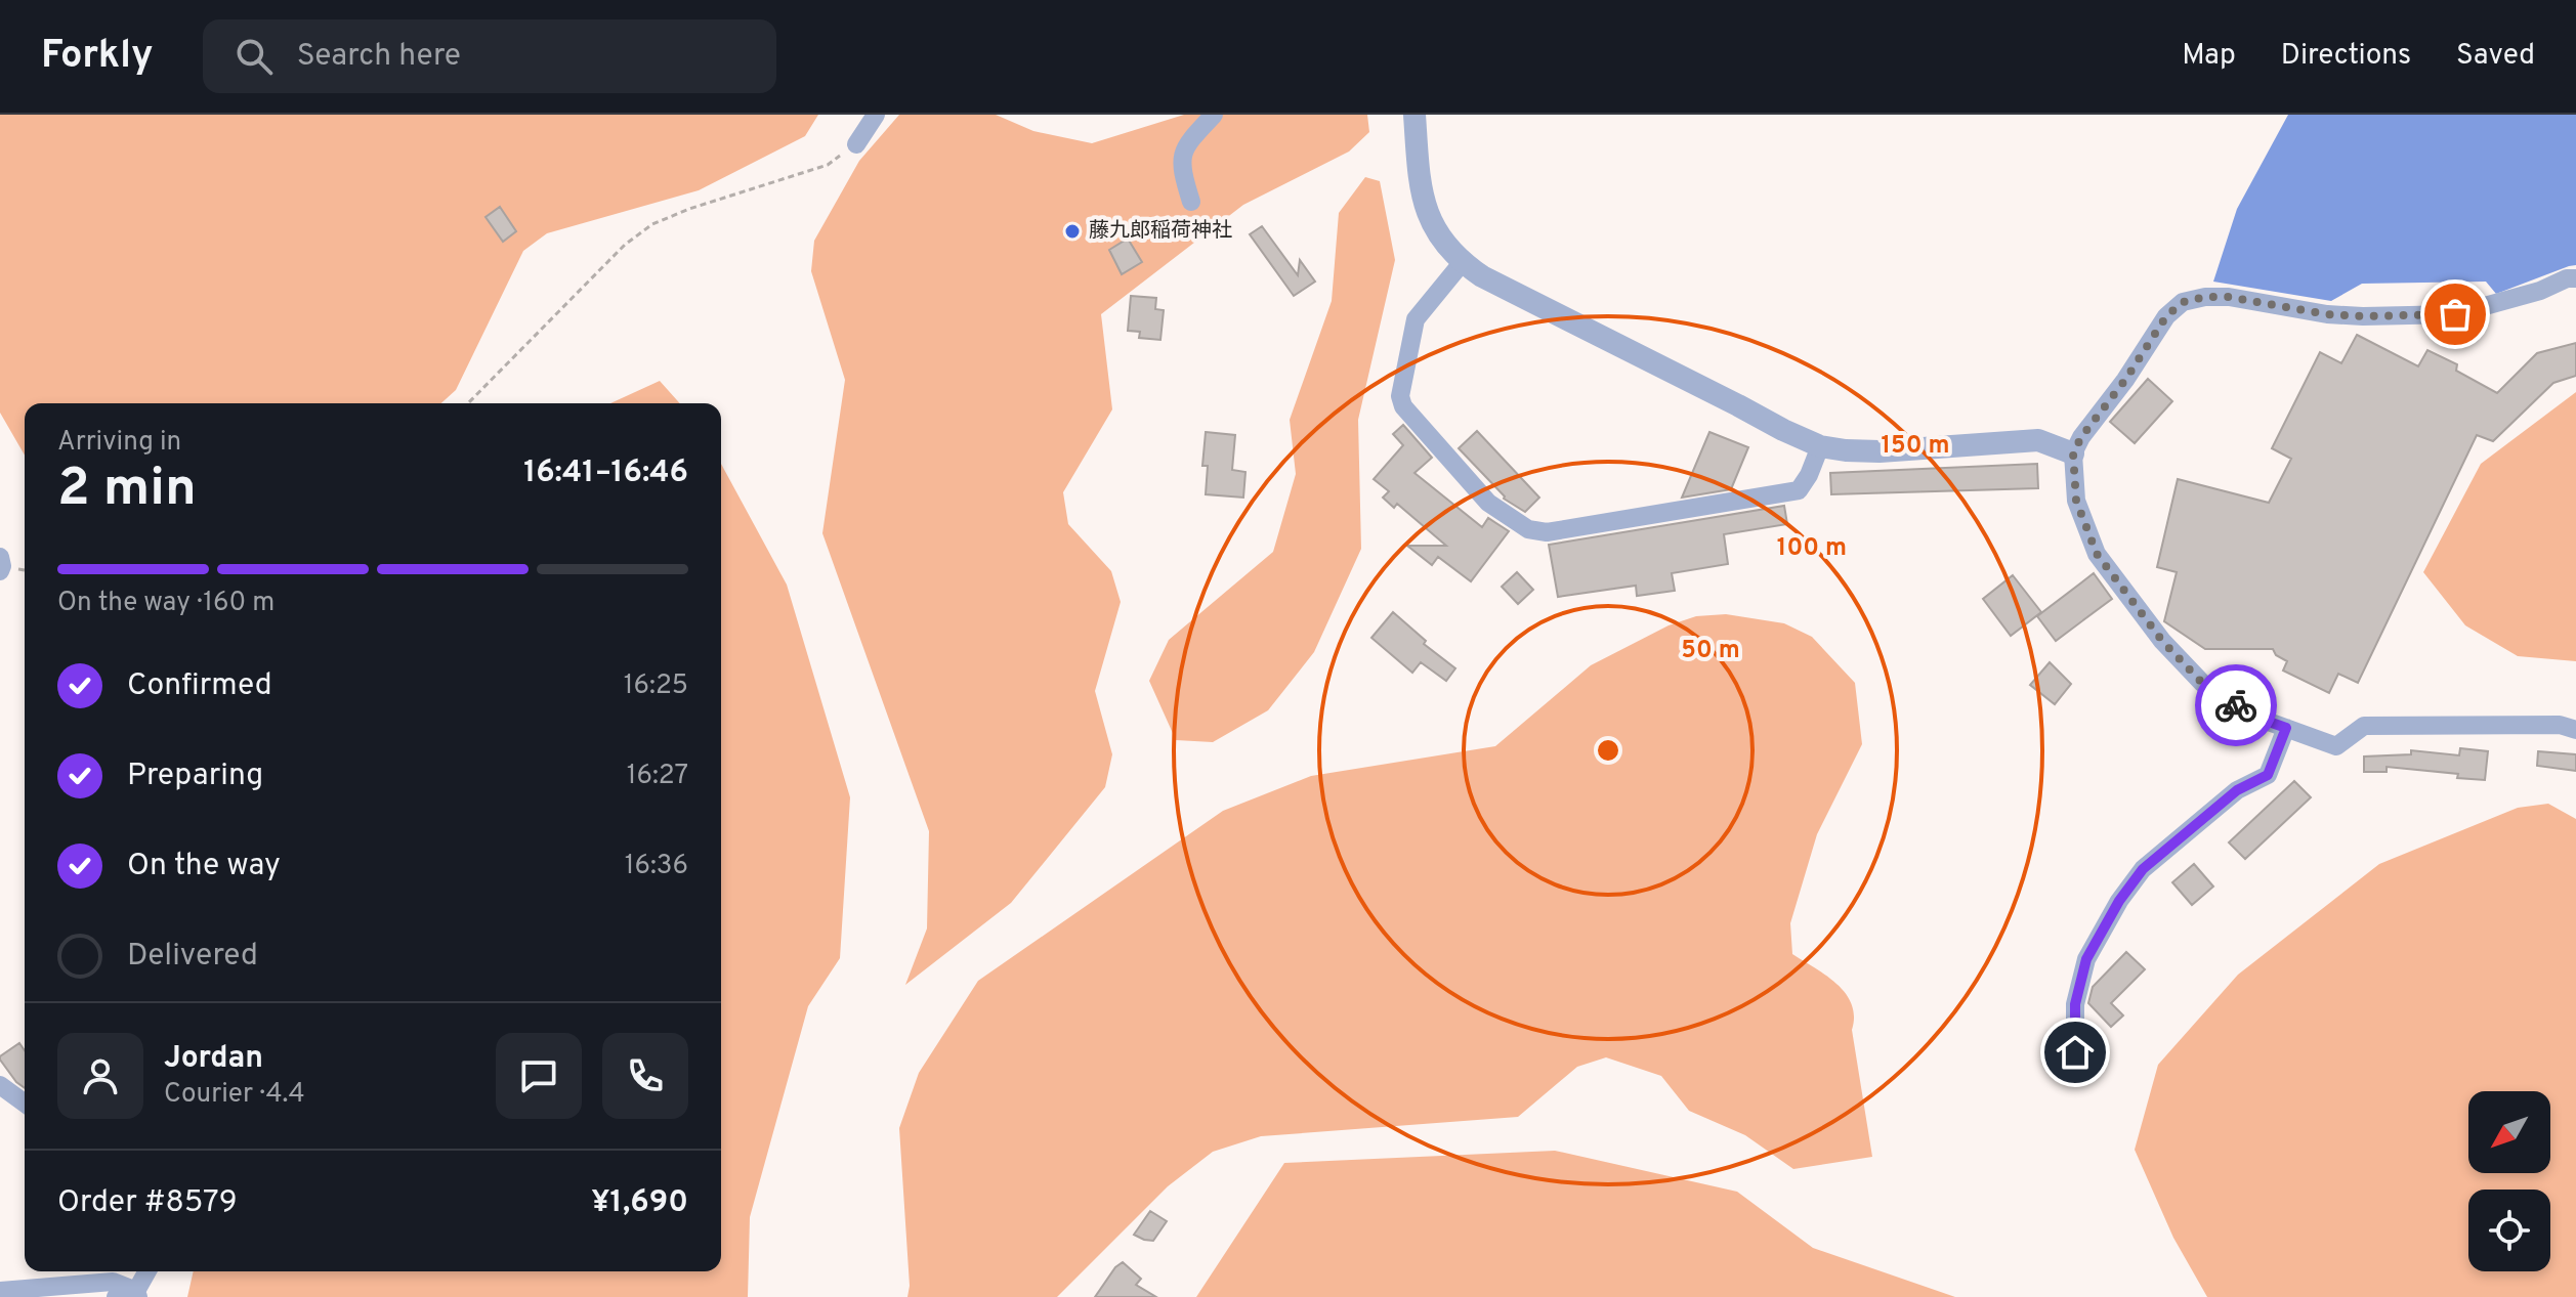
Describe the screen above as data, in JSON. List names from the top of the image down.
{
  "places": ["藤九郎稲荷神社"],
  "north": "bottom left",
  "page": {
    "header": "Forkly",
    "search": "Search here",
    "nav": ["Map", "Directions", "Saved"],
    "heading": ["2 min", "Arriving in", "16:41–16:46"],
    "panel": [
      "Jordan",
      "Courier · 4.4",
      "Order #8579",
      "¥1,690"
    ],
    "bar": "On the way · 160 m",
    "list": [
      ["Confirmed", "16:25"],
      ["Preparing", "16:27"],
      ["On the way", "16:36"],
      "Delivered"
    ]
  },
  "rings": ["150 m", "100 m", "50 m"]
}
